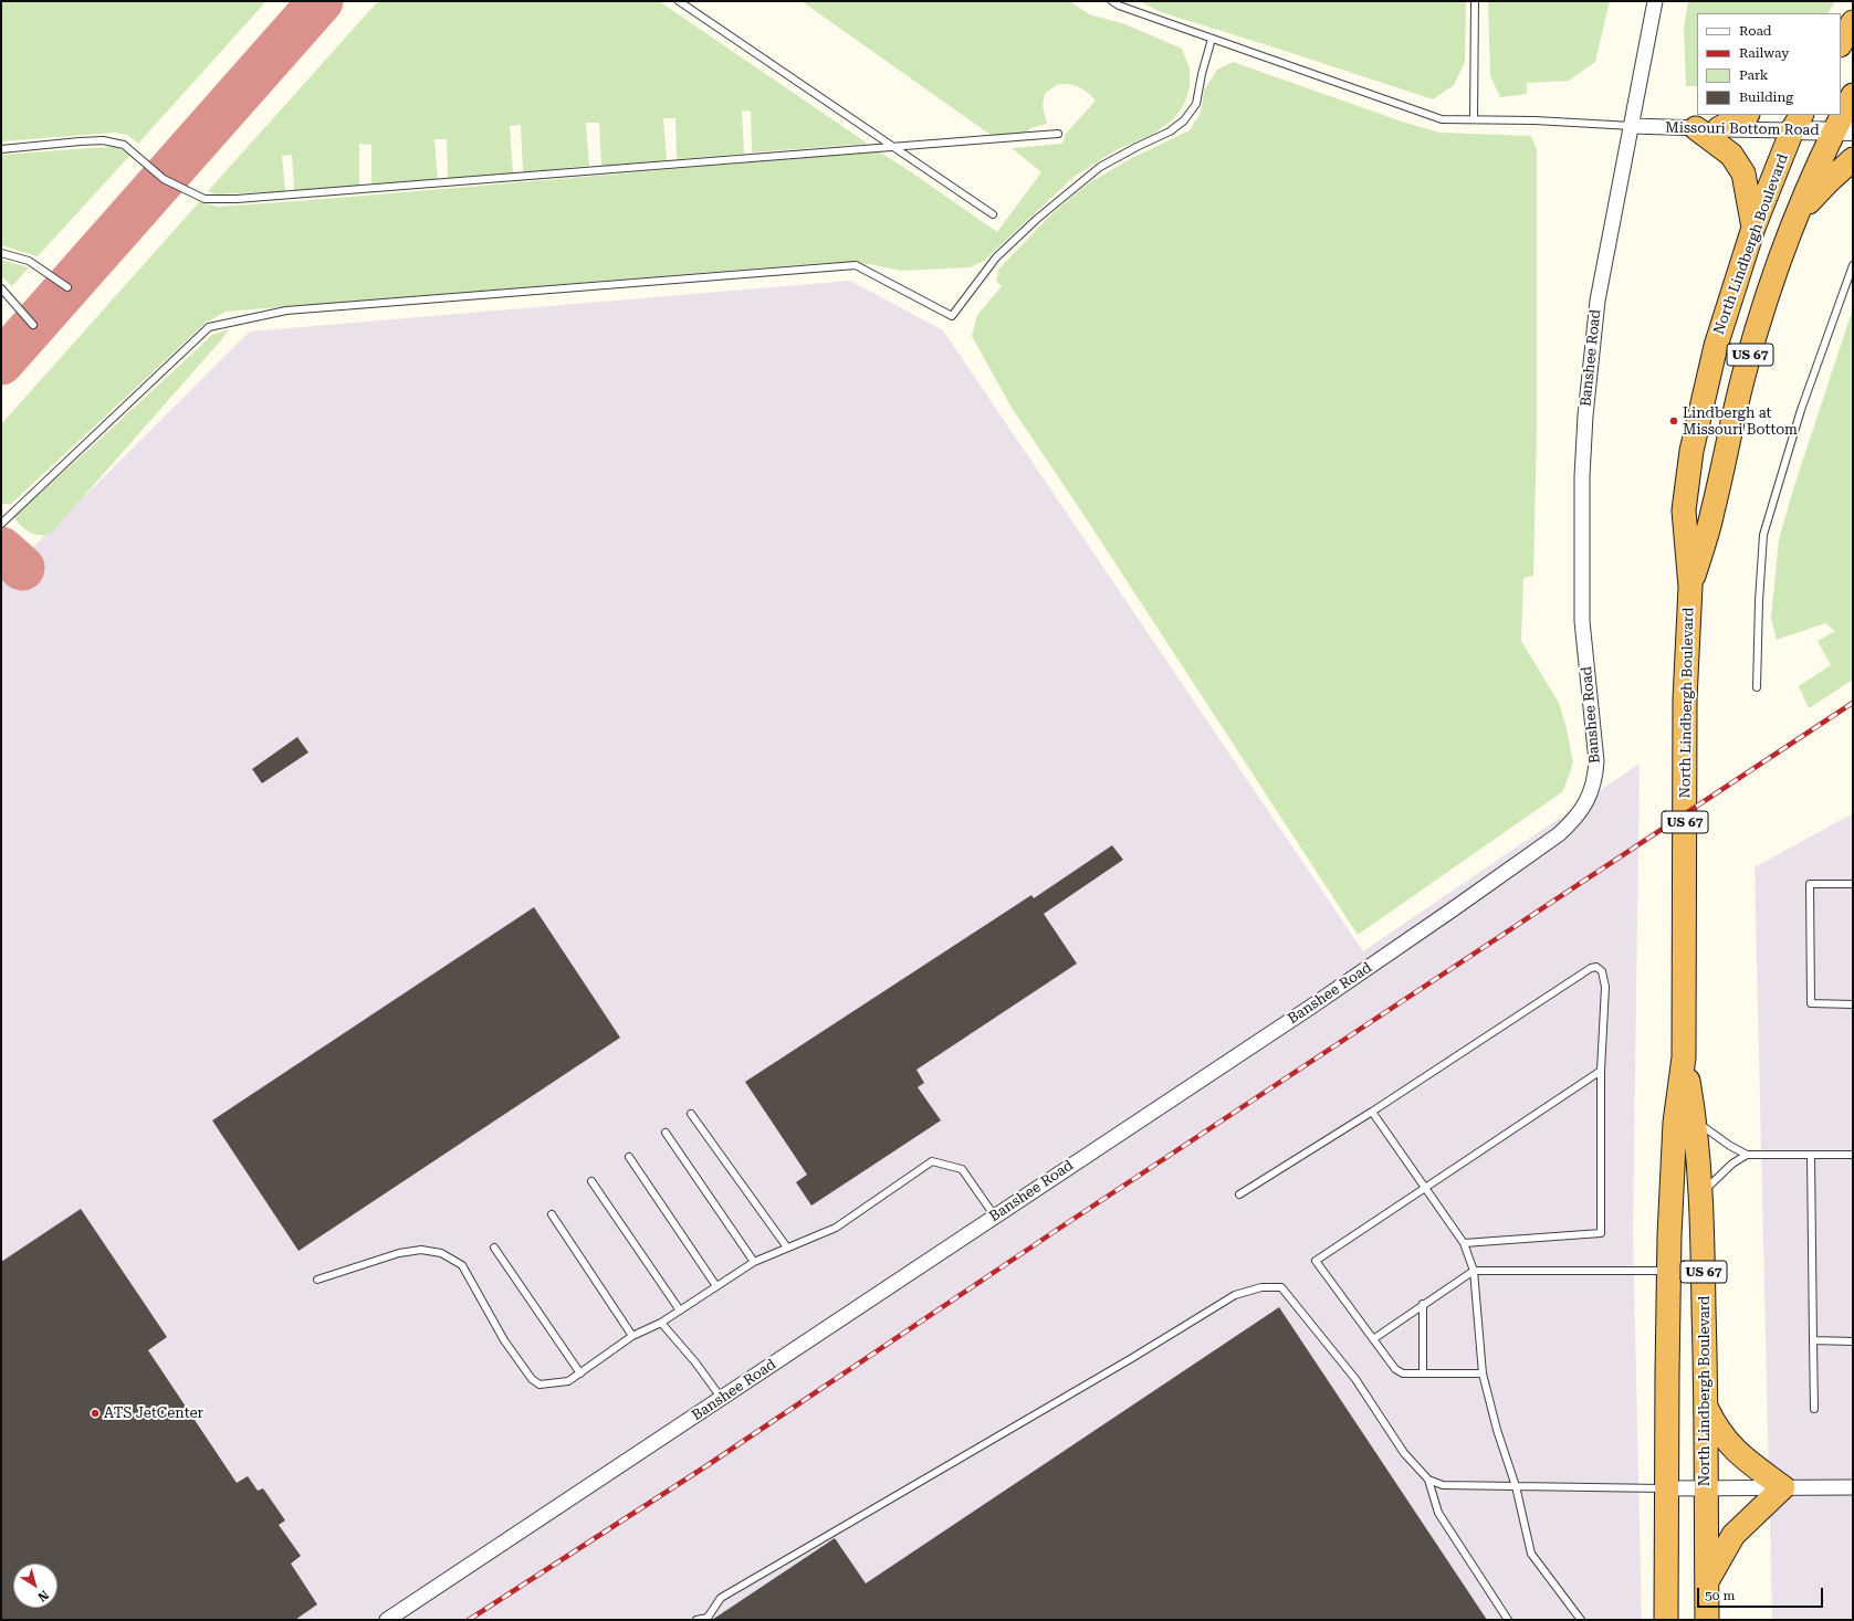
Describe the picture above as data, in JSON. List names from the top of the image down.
{
  "streets": {
    "highway": ["North Lindbergh Boulevard", "US 67"],
    "street": ["Missouri Bottom Road", "Banshee Road"]
  },
  "crossings": [
    ["Missouri Bottom Road", "North Lindbergh Boulevard"],
    ["Missouri Bottom Road", "Banshee Road"]
  ],
  "places": ["Lindbergh at Missouri Bottom", "ATS JetCenter"],
  "legend": [
    "Road",
    "Railway",
    "Park",
    "Building"
  ],
  "scale_bar": "50 m",
  "north": "bottom right"
}
